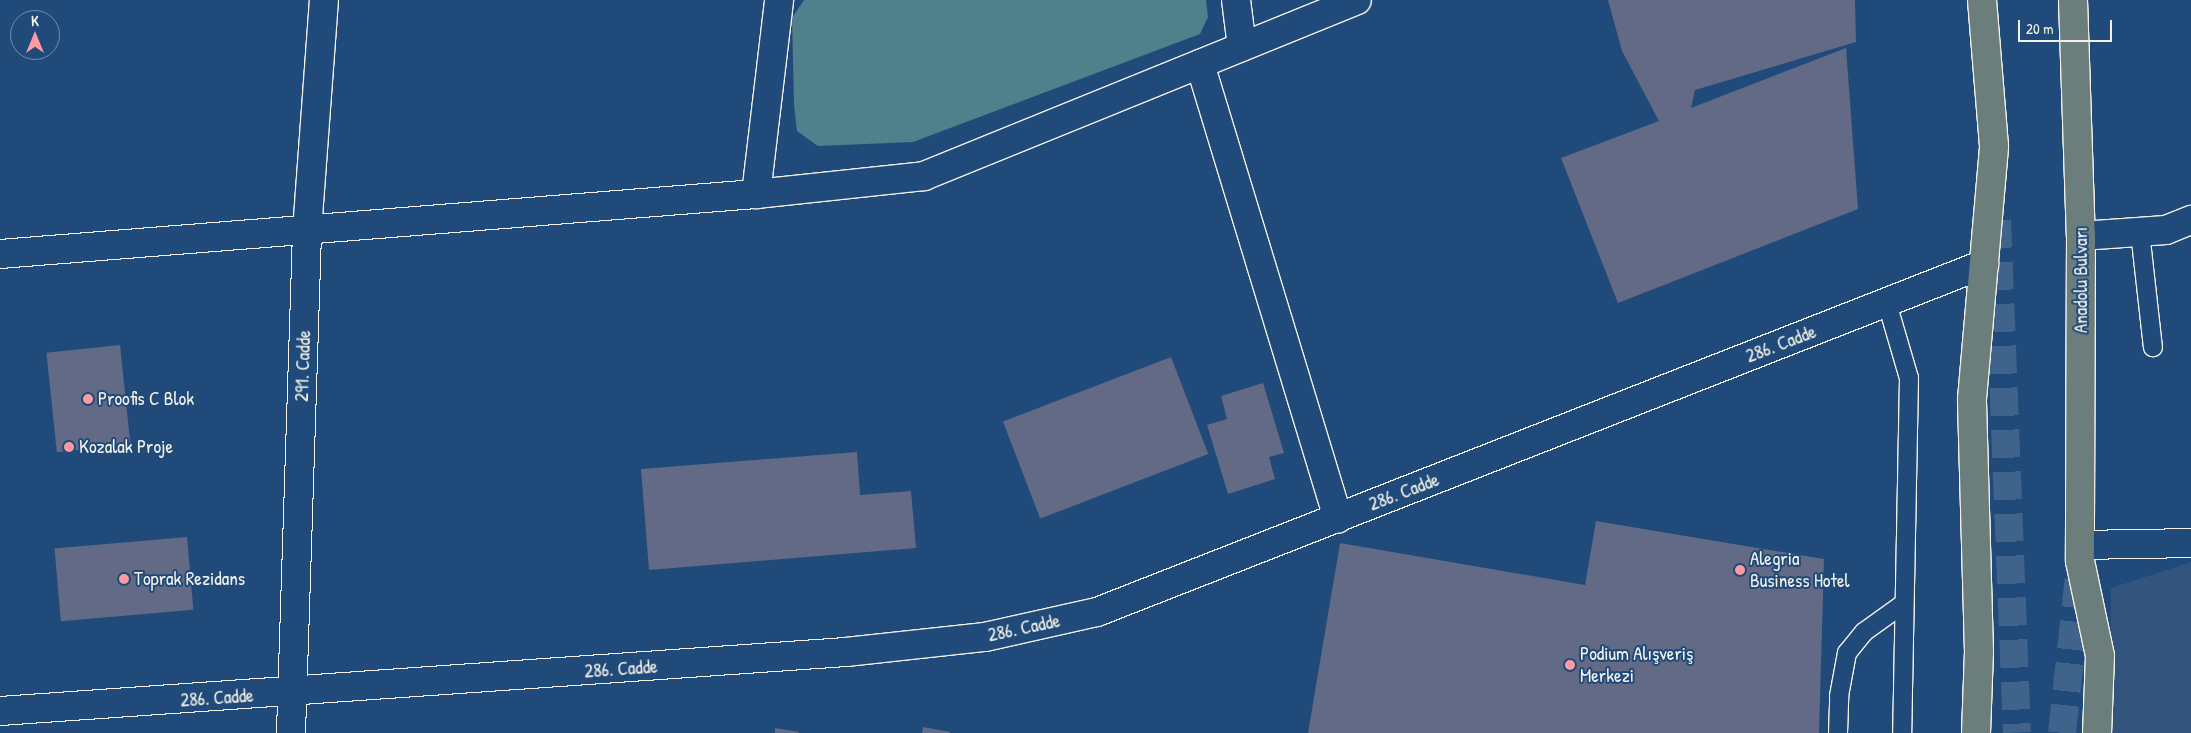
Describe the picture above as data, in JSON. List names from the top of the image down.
{
  "streets": {
    "main road": ["Anadolu Bulvarı"],
    "street": ["286. Cadde", "291. Cadde"]
  },
  "crossings": [
    ["286. Cadde", "291. Cadde"]
  ],
  "places": [
    "Proofis C Blok",
    "Kozalak Proje",
    "Alegria Business Hotel",
    "Toprak Rezidans",
    "Podium Alışveriş Merkezi"
  ],
  "scale_bar": "20 m",
  "north": "top"
}
